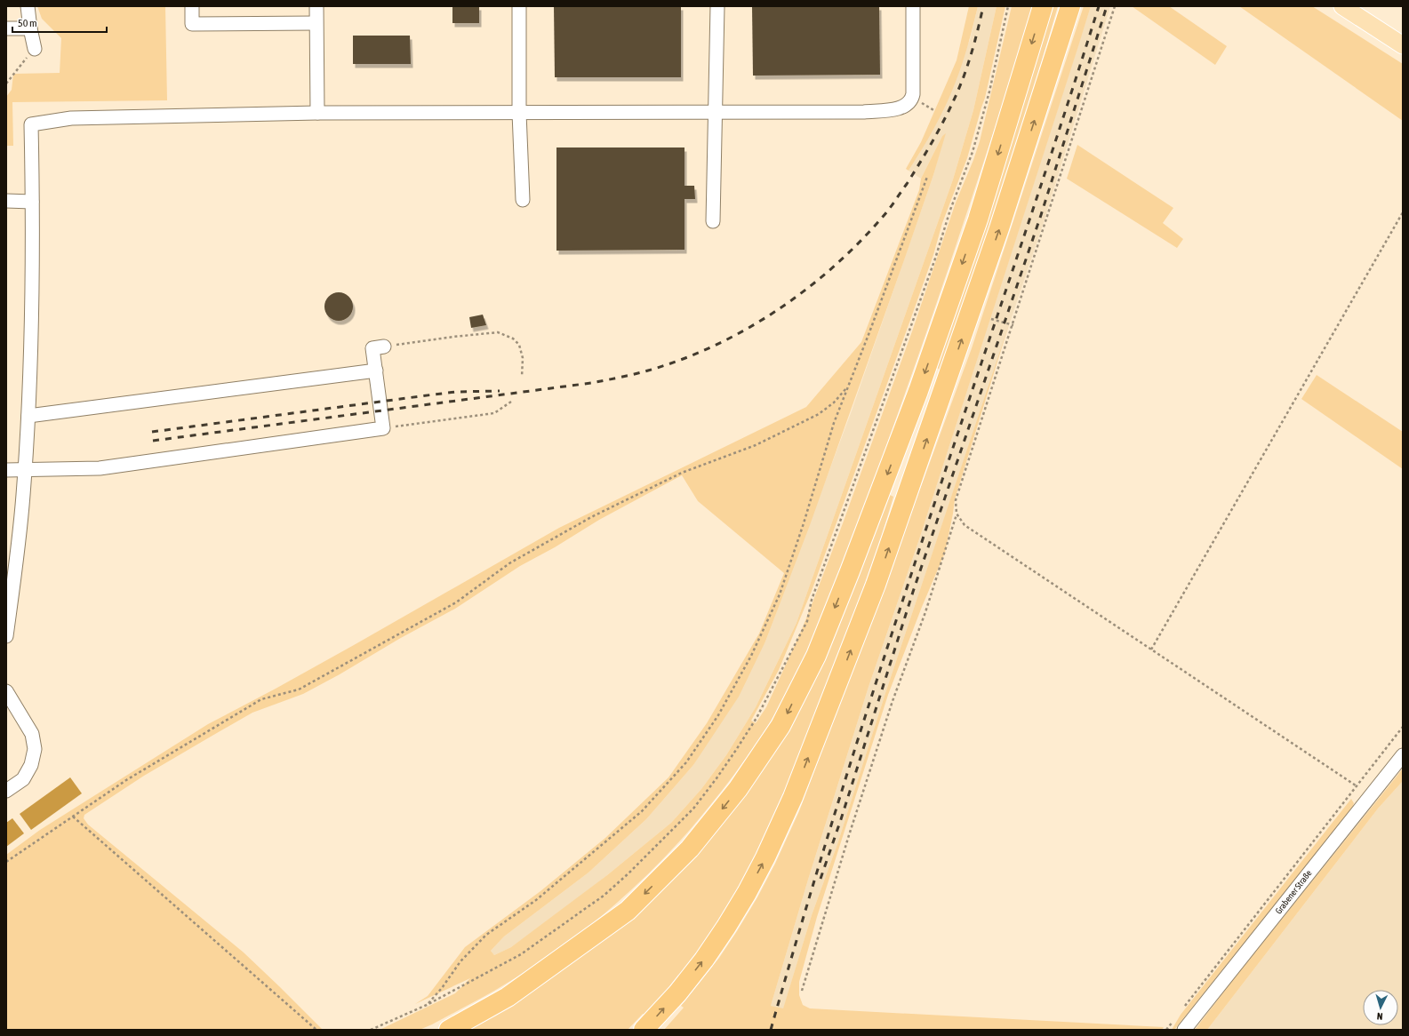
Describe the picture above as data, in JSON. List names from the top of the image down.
{
  "streets": {
    "street": ["Grabener Straße"]
  },
  "scale_bar": "50 m",
  "north": "bottom"
}
